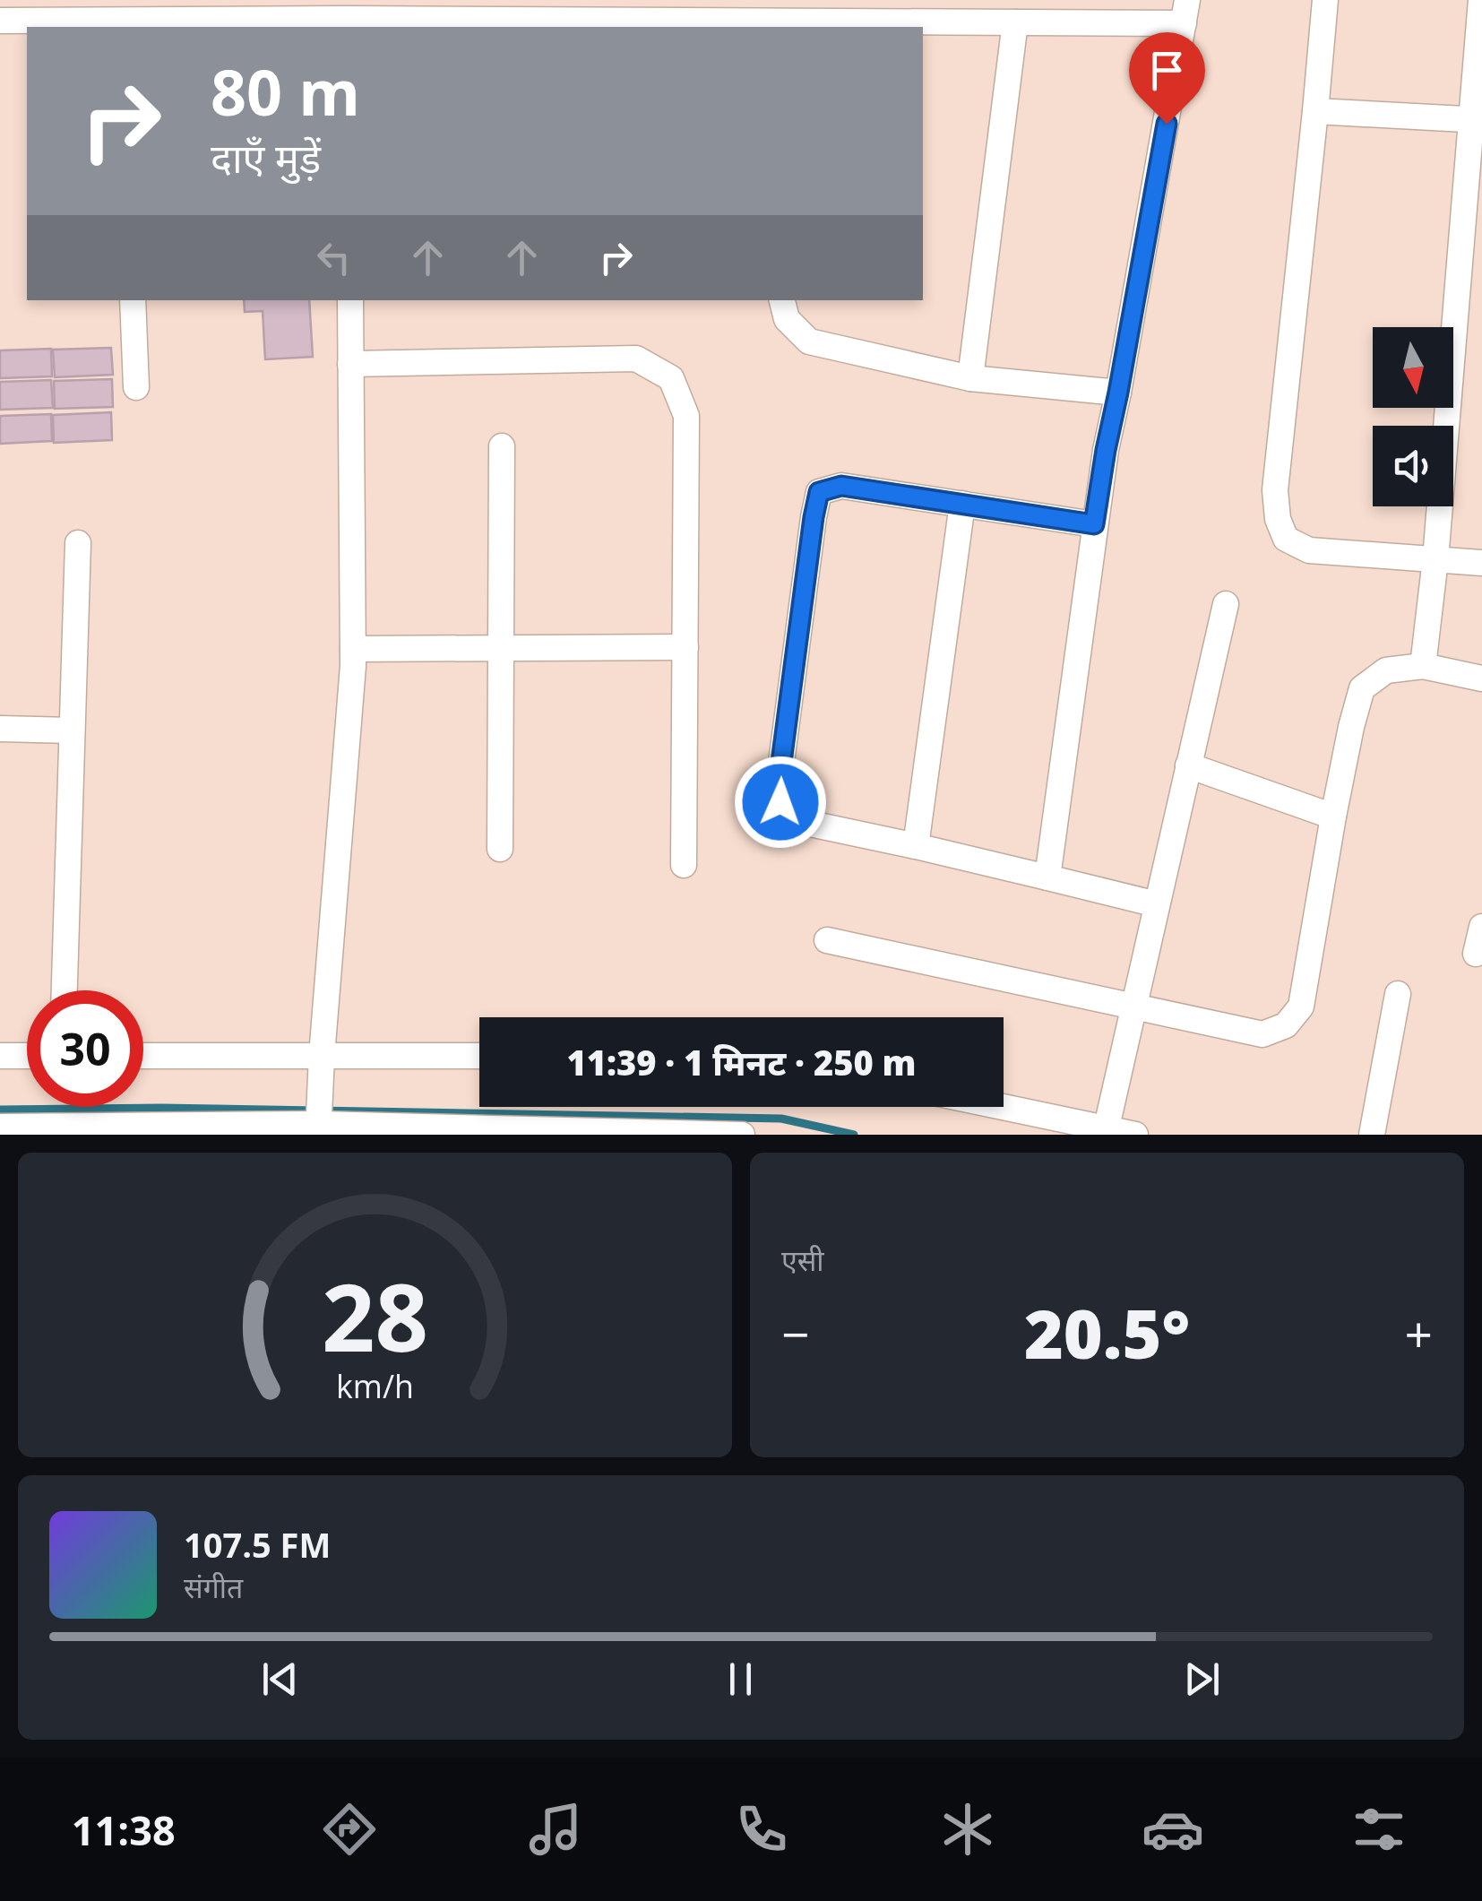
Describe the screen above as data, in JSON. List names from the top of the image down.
{
  "north": "bottom",
  "page": {
    "turn": ["80 m", "दाएँ मुड़ें"],
    "limit": "30",
    "trip": "11:39 · 1 मिनट · 250 m",
    "tile": "एसी",
    "heat": ["−", "20.5°", "+"],
    "song": ["107.5 FM", "संगीत"],
    "tabs": "11:38",
    "gauge": ["28", "km/h"]
  }
}
